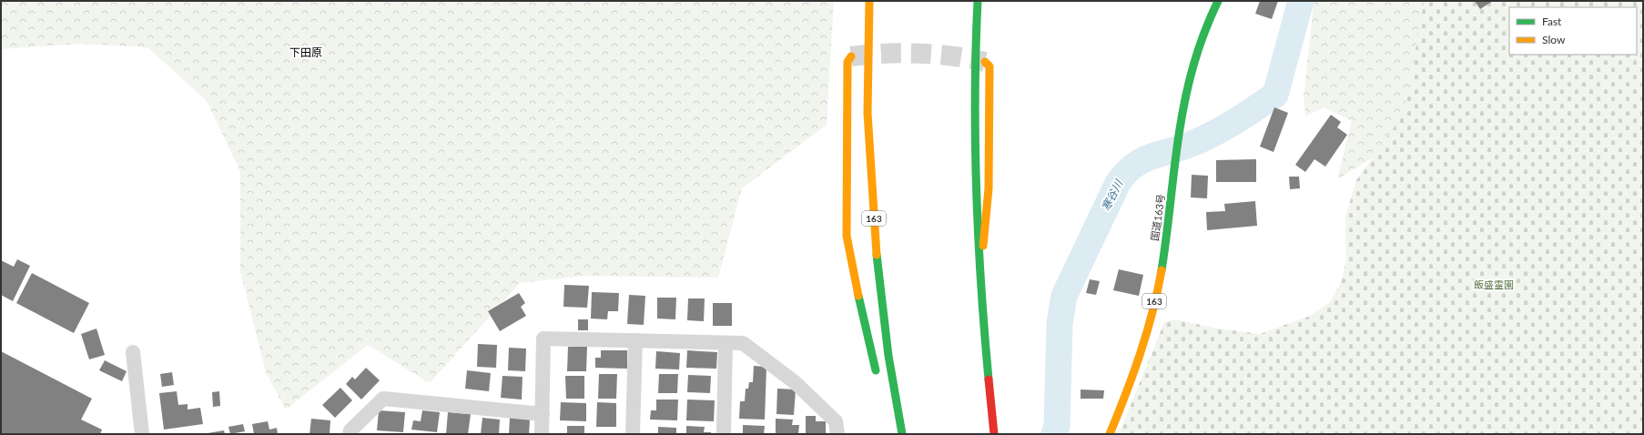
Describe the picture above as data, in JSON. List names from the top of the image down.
{
  "streets": {
    "main road": ["国道163号", "163"]
  },
  "districts": ["下田原"],
  "water": ["寒谷川"],
  "parks": ["飯盛霊園"],
  "legend": ["Fast", "Slow"]
}
